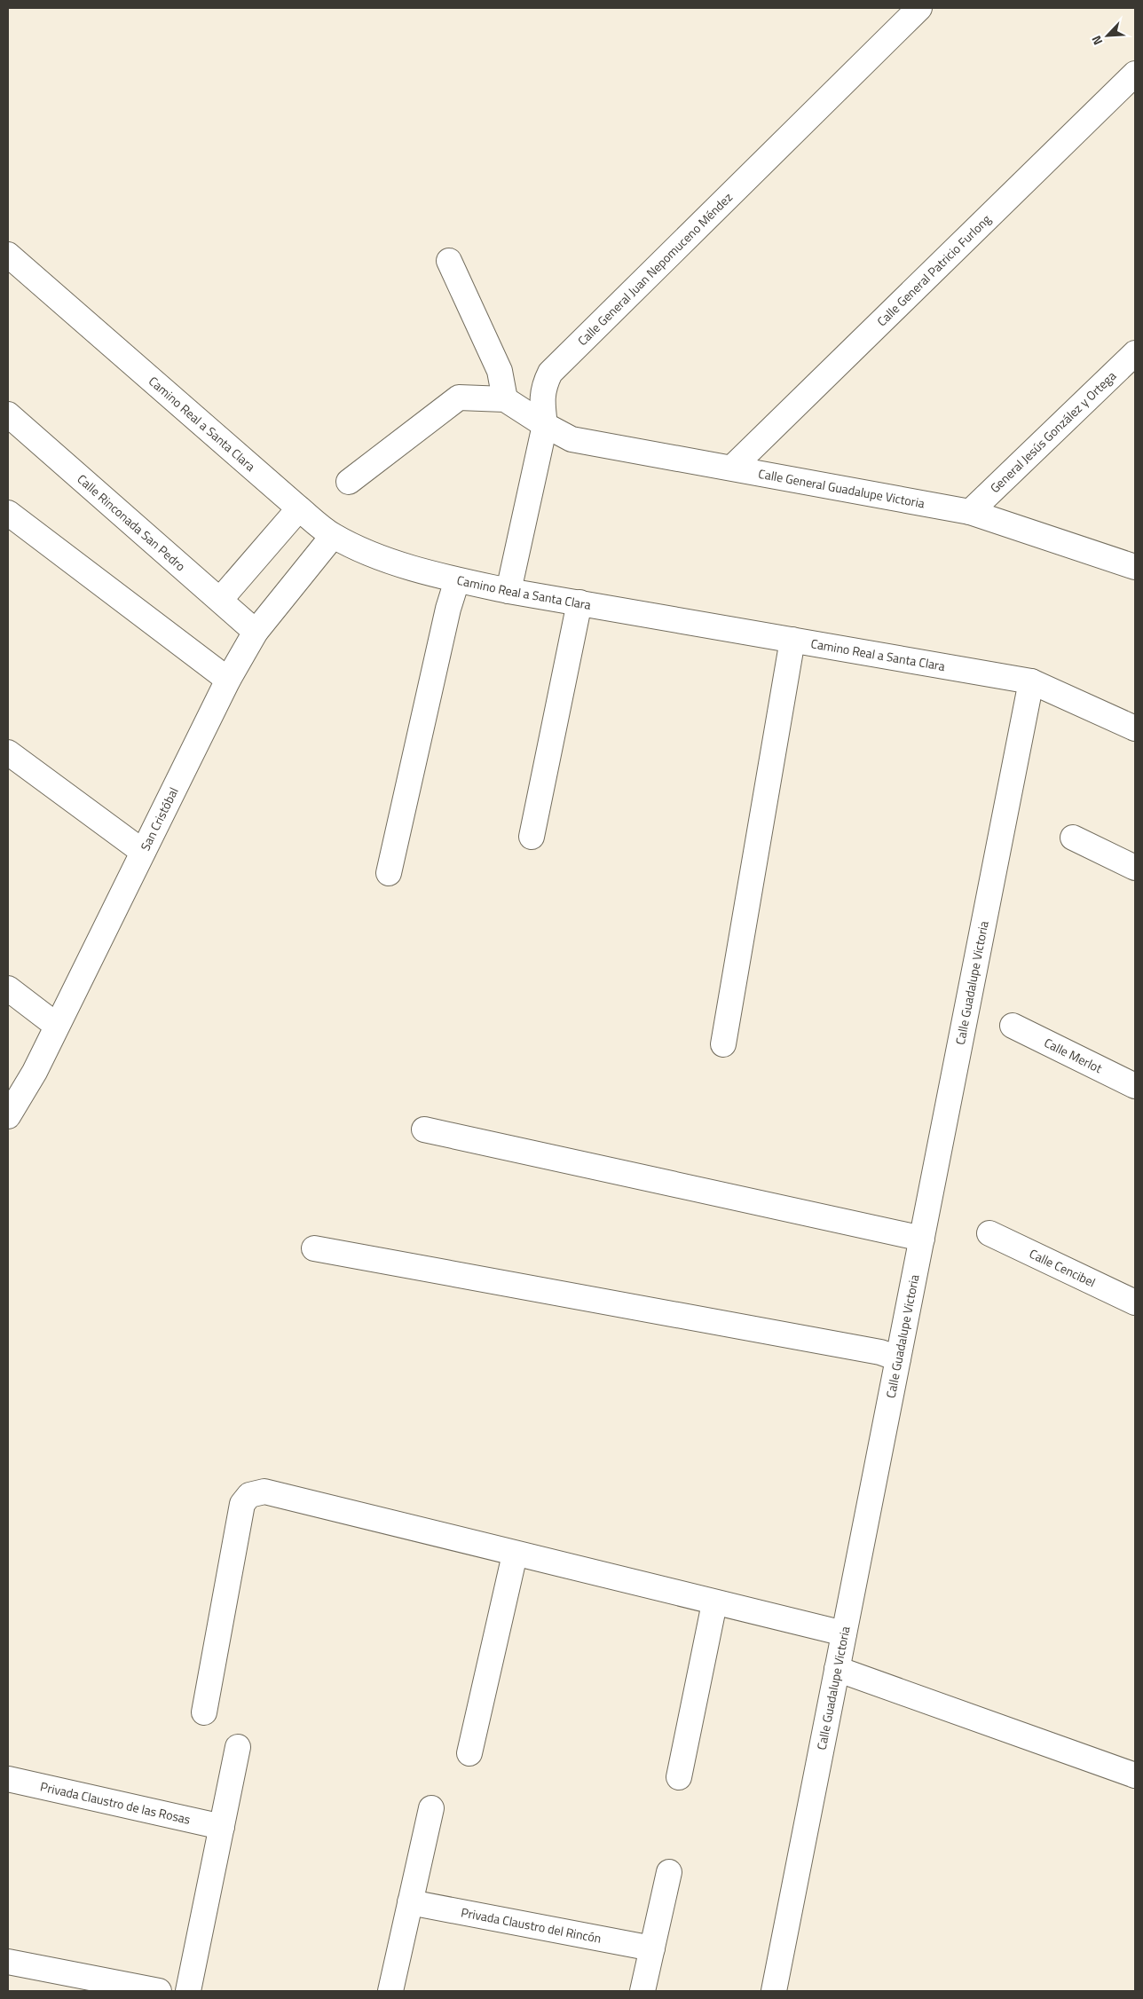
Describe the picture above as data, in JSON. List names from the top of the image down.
{
  "streets": {
    "street": [
      "Calle General Juan Nepomuceno Méndez",
      "Calle General Patricio Furlong",
      "Camino Real a Santa Clara",
      "General Jesús González y Ortega",
      "Calle General Guadalupe Victoria",
      "Calle Rinconada San Pedro",
      "San Cristóbal",
      "Calle Guadalupe Victoria",
      "Calle Merlot",
      "Calle Cencibel",
      "Privada Claustro de las Rosas",
      "Privada Claustro del Rincón"
    ]
  },
  "crossings": [
    ["Calle General Juan Nepomuceno Méndez", "Camino Real a Santa Clara"],
    ["Calle General Juan Nepomuceno Méndez", "Calle General Guadalupe Victoria"],
    ["Calle General Patricio Furlong", "Calle General Guadalupe Victoria"],
    ["Camino Real a Santa Clara", "San Cristóbal"],
    ["Camino Real a Santa Clara", "Calle Guadalupe Victoria"],
    ["General Jesús González y Ortega", "Calle General Guadalupe Victoria"],
    ["Calle Rinconada San Pedro", "San Cristóbal"]
  ],
  "north": "bottom left"
}
